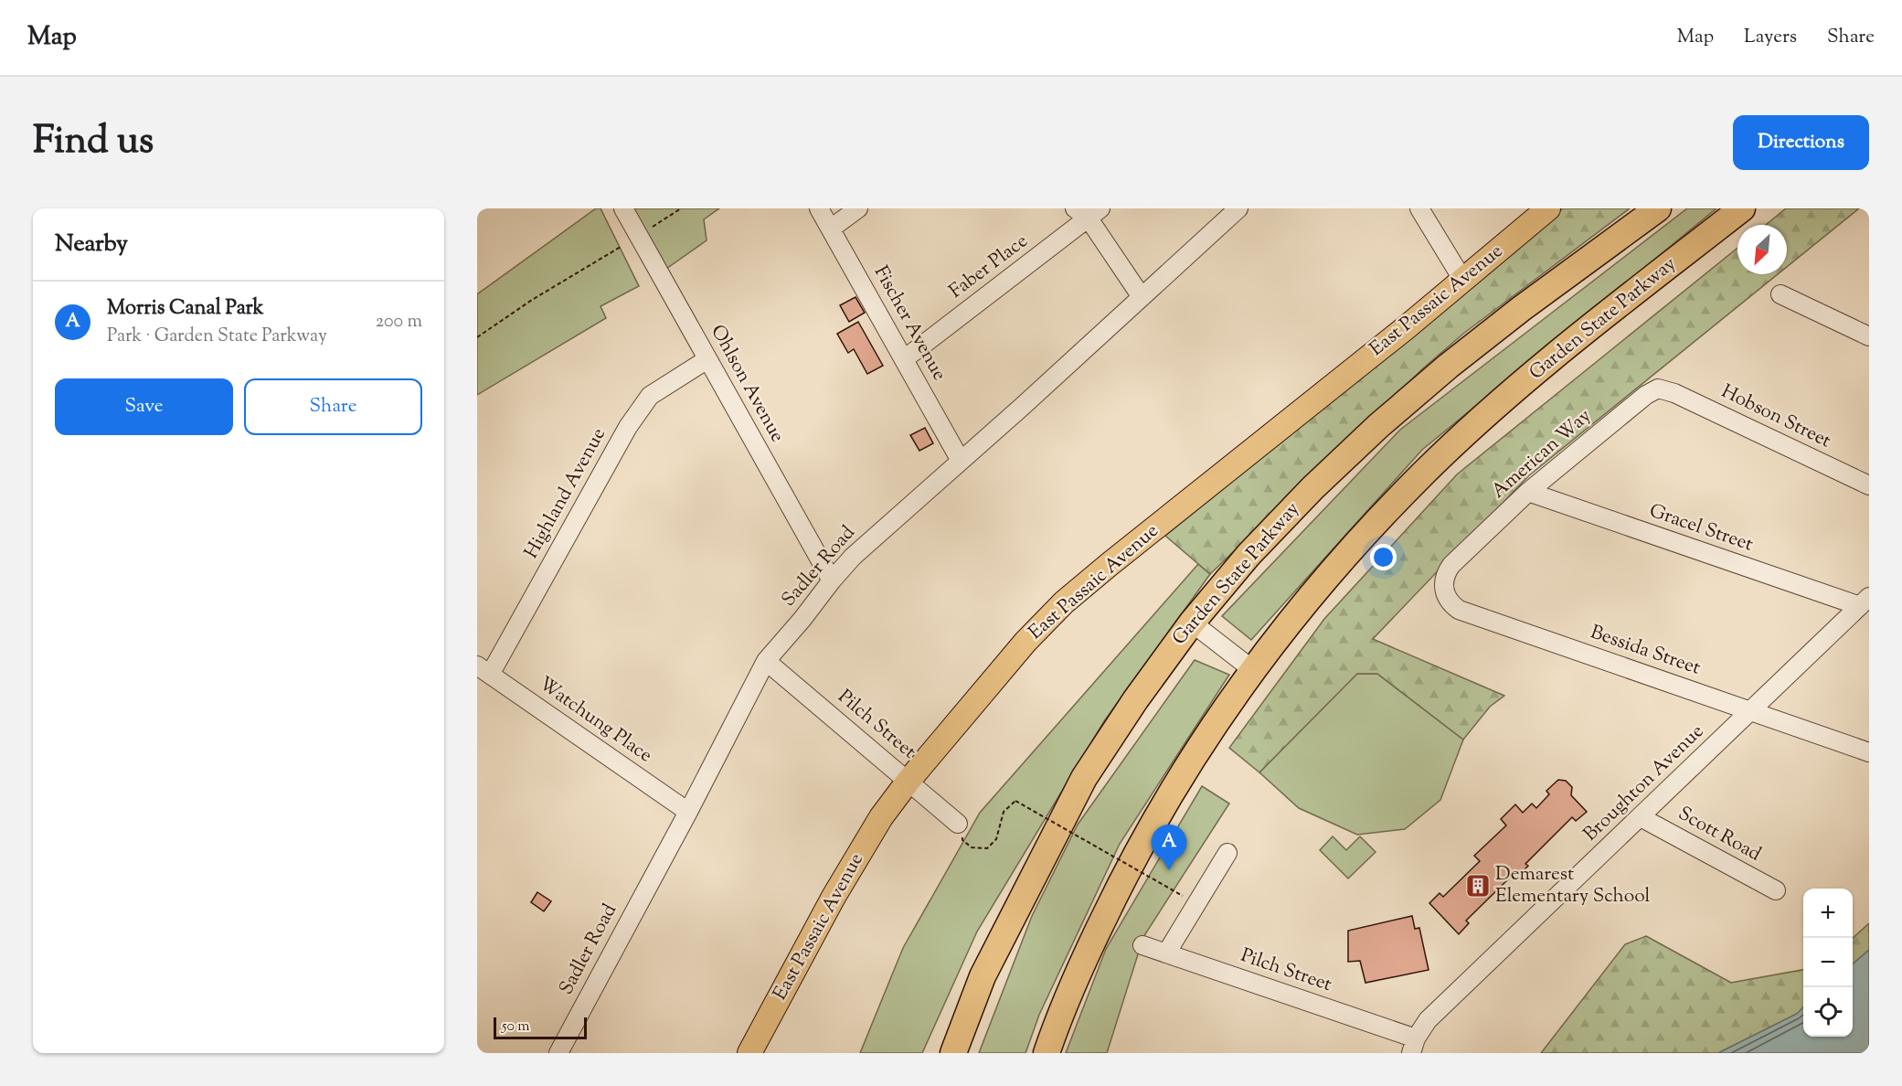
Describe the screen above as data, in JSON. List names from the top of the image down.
{
  "streets": {
    "highway": ["Garden State Parkway"],
    "main road": ["East Passaic Avenue"],
    "street": [
      "Faber Place",
      "Fischer Avenue",
      "Ohlson Avenue",
      "Hobson Street",
      "American Way",
      "Highland Avenue",
      "Gracel Street",
      "Sadler Road",
      "Bessida Street",
      "Watchung Place",
      "Pilch Street",
      "Broughton Avenue",
      "Scott Road"
    ]
  },
  "crossings": [
    ["Faber Place", "Fischer Avenue"],
    ["East Passaic Avenue", "Pilch Street"],
    ["Fischer Avenue", "Sadler Road"],
    ["Ohlson Avenue", "Highland Avenue"],
    ["Ohlson Avenue", "Sadler Road"],
    ["Hobson Street", "American Way"],
    ["American Way", "Gracel Street"],
    ["American Way", "Bessida Street"],
    ["Highland Avenue", "Watchung Place"],
    ["Gracel Street", "Broughton Avenue"],
    ["Sadler Road", "Watchung Place"],
    ["Sadler Road", "Pilch Street"],
    ["Bessida Street", "Broughton Avenue"],
    ["Pilch Street", "Broughton Avenue"],
    ["Broughton Avenue", "Scott Road"]
  ],
  "places": {
    "building": ["Demarest Elementary School"]
  },
  "scale_bar": "50 m",
  "north": "bottom left",
  "page": {
    "header": "Map",
    "nav": ["Map", "Layers", "Share"],
    "title": "Find us",
    "buttons": [
      "Directions",
      ["Save", "Share"]
    ],
    "heading": "Nearby",
    "list": [
      {
        "mark": "A",
        "name": "Morris Canal Park",
        "note": "Park · Garden State Parkway",
        "value": "200 m"
      }
    ],
    "pins": "A",
    "map_buttons": ["+", "−"],
    "scale": "50 m"
  }
}
